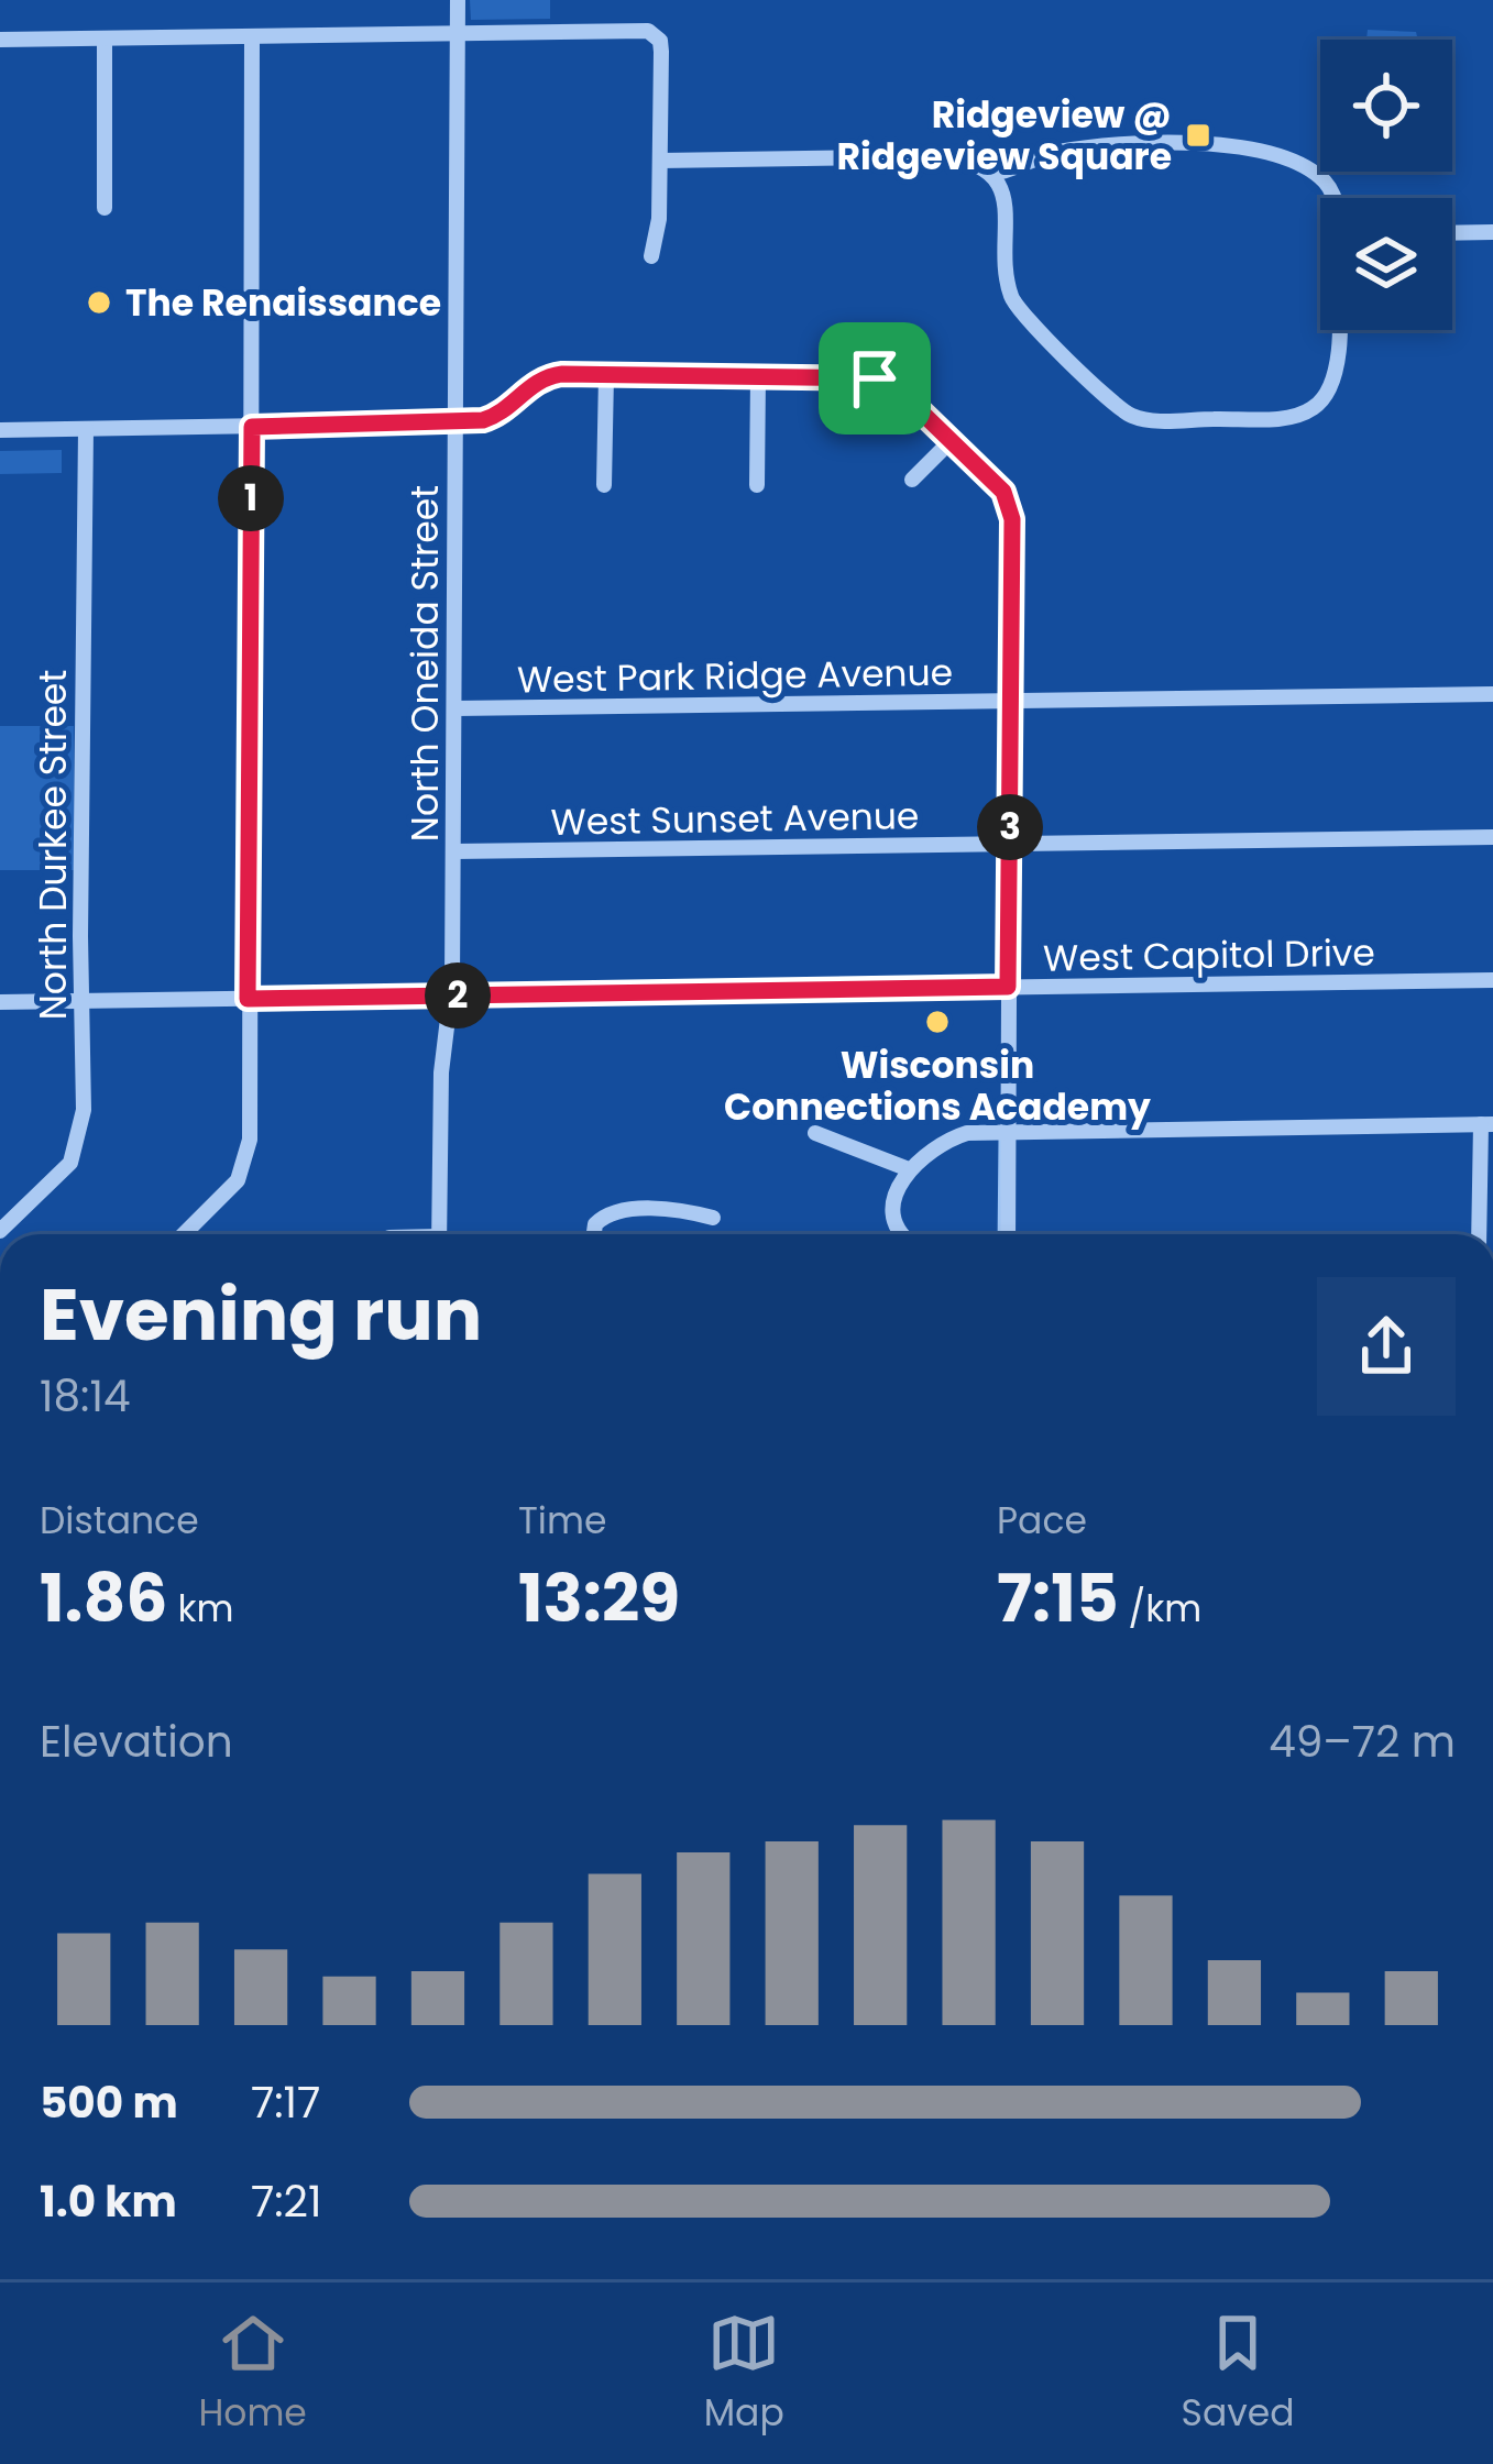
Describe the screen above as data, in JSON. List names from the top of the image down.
{
  "streets": {
    "street": [
      "North Oneida Street",
      "West Park Ridge Avenue",
      "West Sunset Avenue",
      "North Durkee Street",
      "West Capitol Drive"
    ]
  },
  "crossings": [
    ["North Oneida Street", "West Park Ridge Avenue"],
    ["North Oneida Street", "West Sunset Avenue"],
    ["North Oneida Street", "West Capitol Drive"],
    ["North Durkee Street", "West Capitol Drive"]
  ],
  "places": {
    "transit": ["Ridgeview @ Ridgeview Square"],
    "other": ["The Renaissance", "Wisconsin Connections Academy"]
  },
  "page": {
    "pins": ["1", "3", "2"],
    "heading": ["Evening run", "18:14"],
    "stats": [
      ["Distance", "1.86 km"],
      ["Time", "13:29"],
      ["Pace", "7:15 /km"]
    ],
    "chart": ["Elevation", "49–72 m"],
    "list": [
      {
        "name": "500 m",
        "note": "7:17"
      },
      {
        "name": "1.0 km",
        "note": "7:21"
      }
    ],
    "tabs": ["Home", "Map", "Saved"]
  }
}
